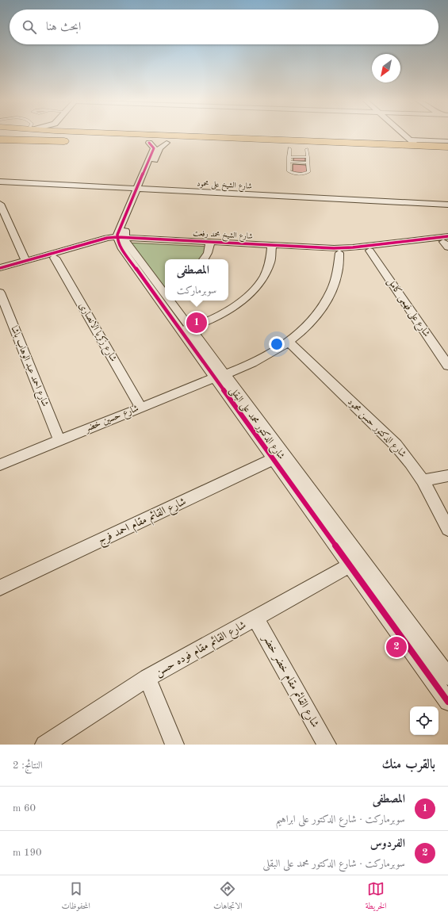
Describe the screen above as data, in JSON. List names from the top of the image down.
{
  "streets": {
    "street": [
      "شارع الشيخ على محمود",
      "شارع الشيخ محمد رفعت",
      "شارع على فهمى كامل",
      "شارع زكريا الانصارى",
      "شارع احمد عبد الوهاب باشا",
      "شارع حسين خضر",
      "شارع الدكتور محمد على البقلى",
      "شارع الدكتور حسن محمود",
      "شارع القائم مقام احمد فرج",
      "شارع القائم مقام فوده حسن",
      "شارع القائم مقام خضر خضر"
    ]
  },
  "crossings": [
    ["شارع الشيخ محمد رفعت", "شارع على فهمى كامل"],
    ["شارع الشيخ محمد رفعت", "شارع زكريا الانصارى"],
    ["شارع الشيخ محمد رفعت", "شارع حسين خضر"],
    ["شارع الشيخ محمد رفعت", "شارع الدكتور محمد على البقلى"],
    ["شارع زكريا الانصارى", "شارع حسين خضر"],
    ["شارع احمد عبد الوهاب باشا", "شارع حسين خضر"],
    ["شارع حسين خضر", "شارع الدكتور محمد على البقلى"],
    ["شارع حسين خضر", "شارع الدكتور حسن محمود"],
    ["شارع الدكتور محمد على البقلى", "شارع القائم مقام احمد فرج"],
    ["شارع الدكتور محمد على البقلى", "شارع القائم مقام فوده حسن"],
    ["شارع القائم مقام فوده حسن", "شارع القائم مقام خضر خضر"]
  ],
  "north": "bottom left",
  "page": {
    "search": "ابحث هنا",
    "popup": ["المصطفى", "سوبرماركت"],
    "pins": ["1", "2"],
    "heading": ["بالقرب منك", "النتائج: 2"],
    "list": [
      {
        "mark": "1",
        "name": "المصطفى",
        "note": "سوبرماركت · شارع الدكتور على ابراهيم",
        "value": "60 m"
      },
      {
        "mark": "2",
        "name": "الفردوس",
        "note": "سوبرماركت · شارع الدكتور محمد على البقلى",
        "value": "190 m"
      }
    ],
    "nav": ["الخريطة", "الاتجاهات", "المحفوظات"]
  }
}
